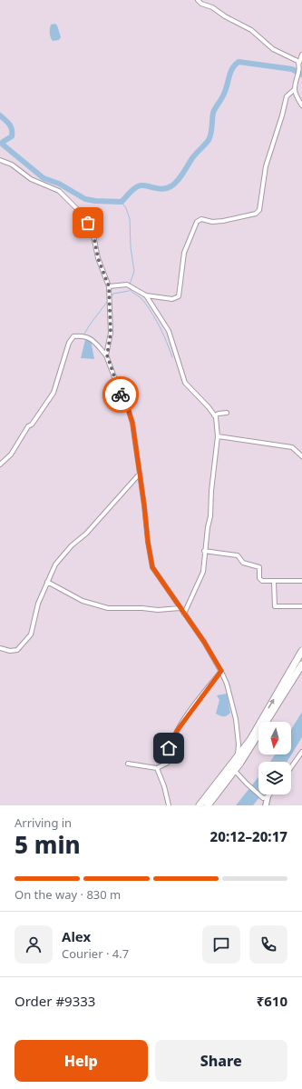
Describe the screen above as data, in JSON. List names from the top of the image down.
{
  "north": "bottom",
  "page": {
    "heading": ["5 min", "Arriving in", "20:12–20:17"],
    "panel": [
      "Alex",
      "Courier · 4.7",
      "Order #9333",
      "₹610"
    ],
    "bar": "On the way · 830 m",
    "buttons": ["Help", "Share"]
  }
}
